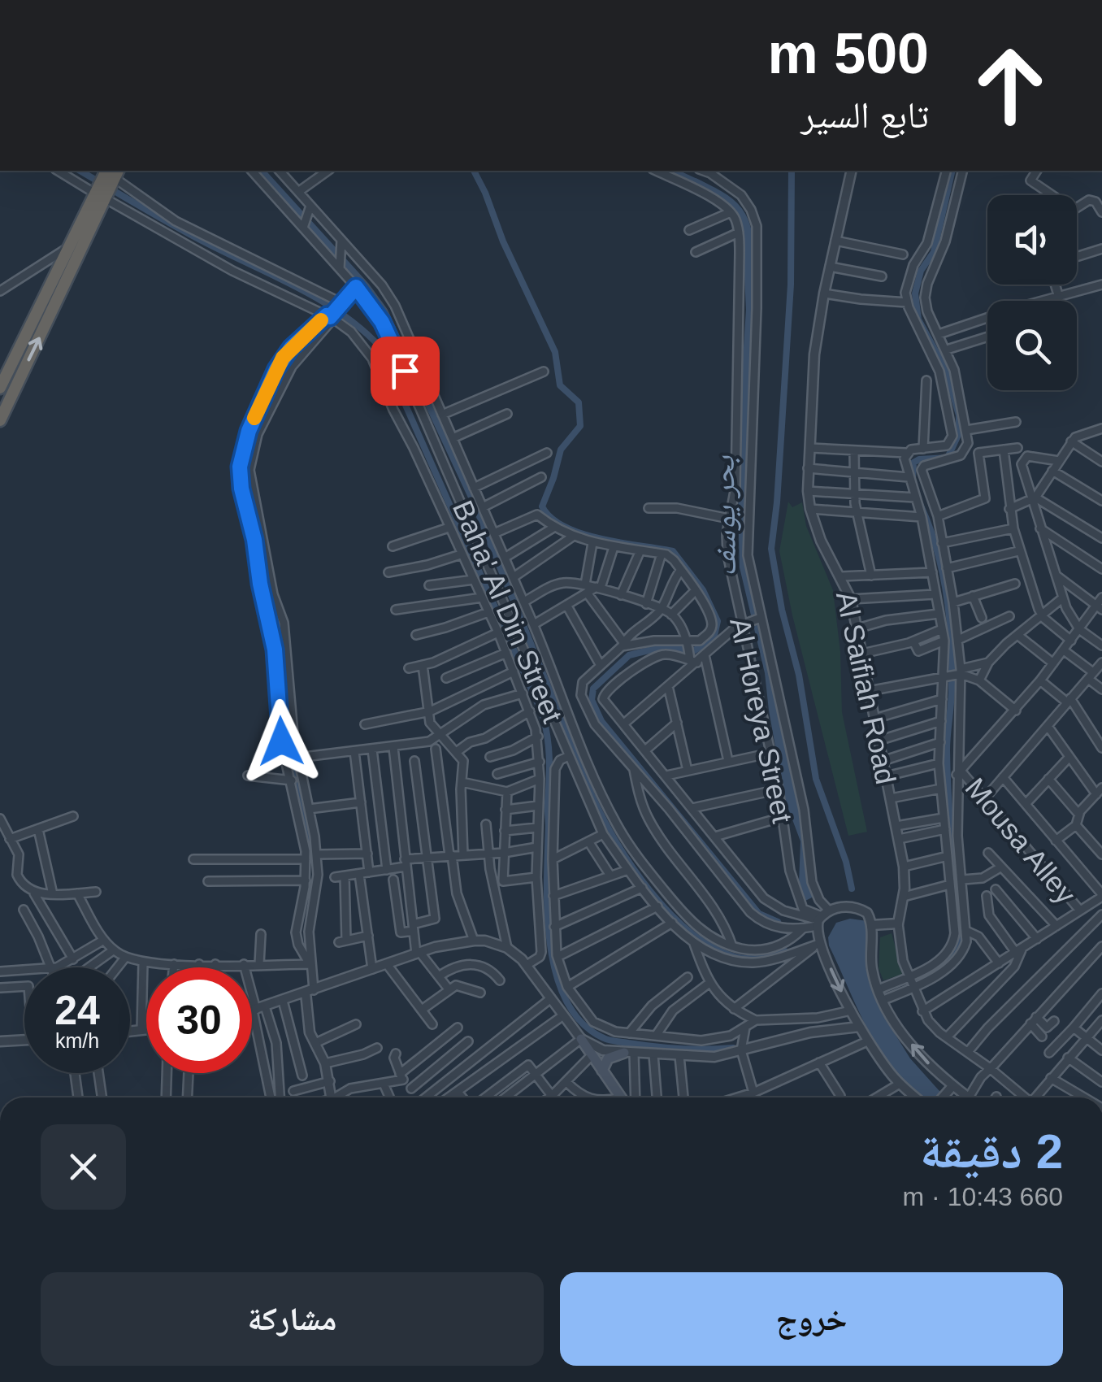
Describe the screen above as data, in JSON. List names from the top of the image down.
{
  "streets": {
    "street": [
      "Baha' Al Din Street",
      "Al Saifiah Road",
      "Al Horeya Street",
      "Mousa Alley"
    ]
  },
  "water": ["بحر يوسف"],
  "page": {
    "turn": ["500 m", "تابع السير"],
    "speed": "24 km/h",
    "limit": "30",
    "heading": ["2 دقيقة", "660 m · 10:43"],
    "buttons": ["خروج", "مشاركة"]
  }
}
